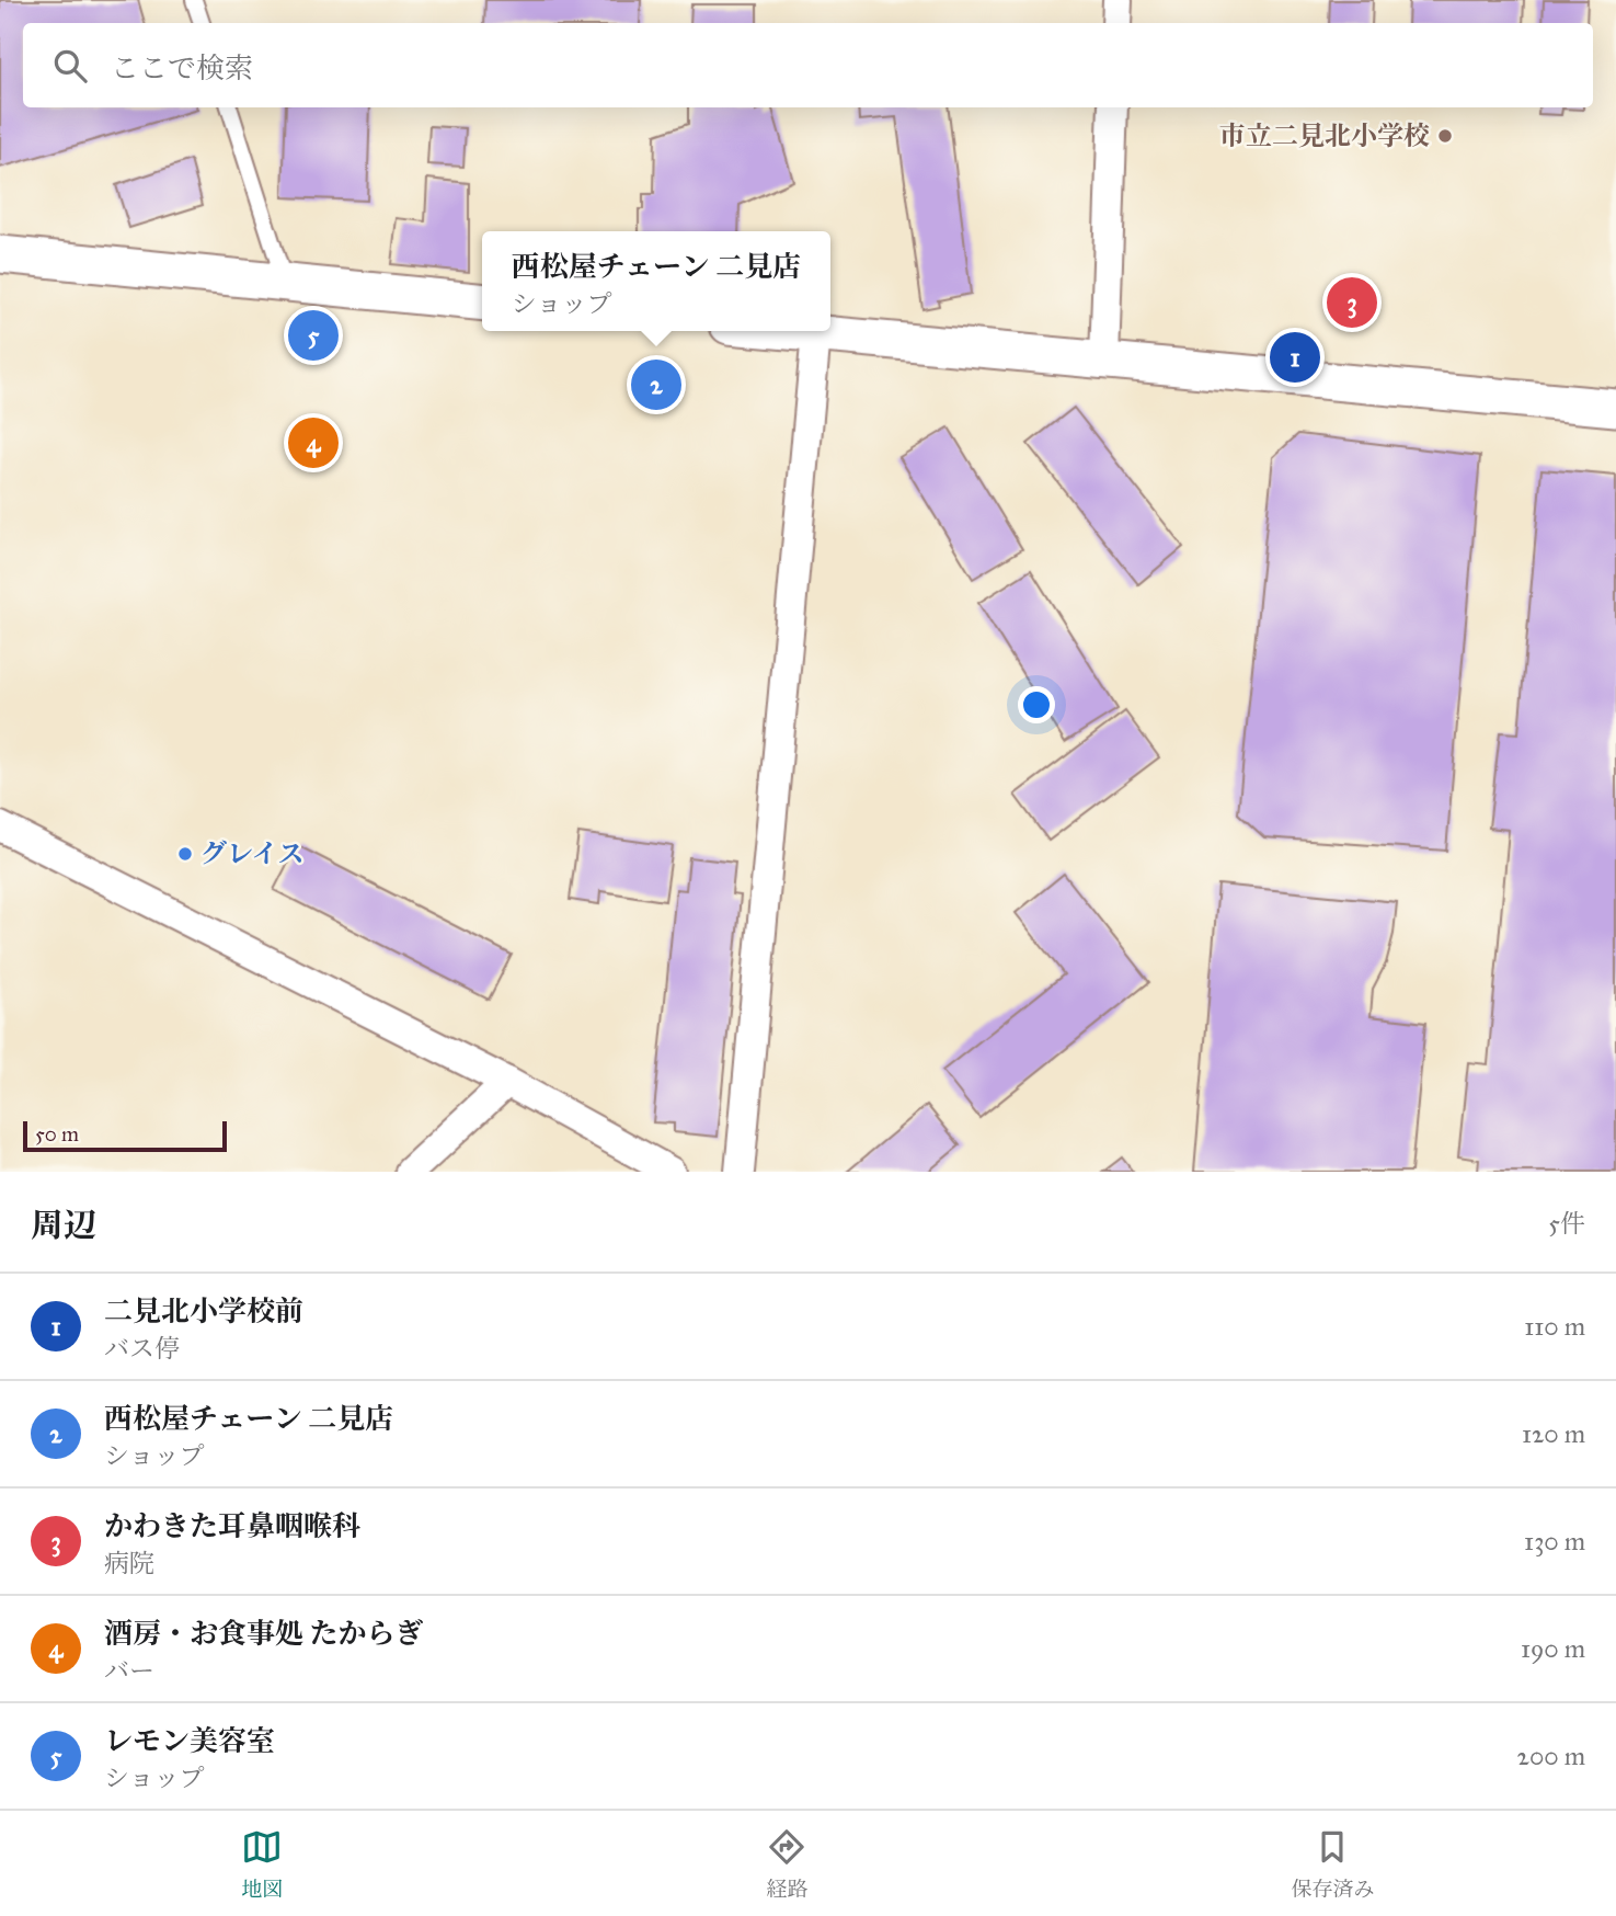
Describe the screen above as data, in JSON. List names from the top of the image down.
{
  "places": ["市立二見北小学校", "グレイス"],
  "scale_bar": "50 m",
  "page": {
    "search": "ここで検索",
    "popup": ["西松屋チェーン 二見店", "ショップ"],
    "pins": [
      "3",
      "5",
      "1",
      "2",
      "4"
    ],
    "scale": "50 m",
    "heading": ["周辺", "5件"],
    "list": [
      {
        "mark": "1",
        "name": "二見北小学校前",
        "note": "バス停",
        "value": "110 m"
      },
      {
        "mark": "2",
        "name": "西松屋チェーン 二見店",
        "note": "ショップ",
        "value": "120 m"
      },
      {
        "mark": "3",
        "name": "かわきた耳鼻咽喉科",
        "note": "病院",
        "value": "130 m"
      },
      {
        "mark": "4",
        "name": "酒房・お食事処 たからぎ",
        "note": "バー",
        "value": "190 m"
      },
      {
        "mark": "5",
        "name": "レモン美容室",
        "note": "ショップ",
        "value": "200 m"
      }
    ],
    "nav": ["地図", "経路", "保存済み"]
  }
}
